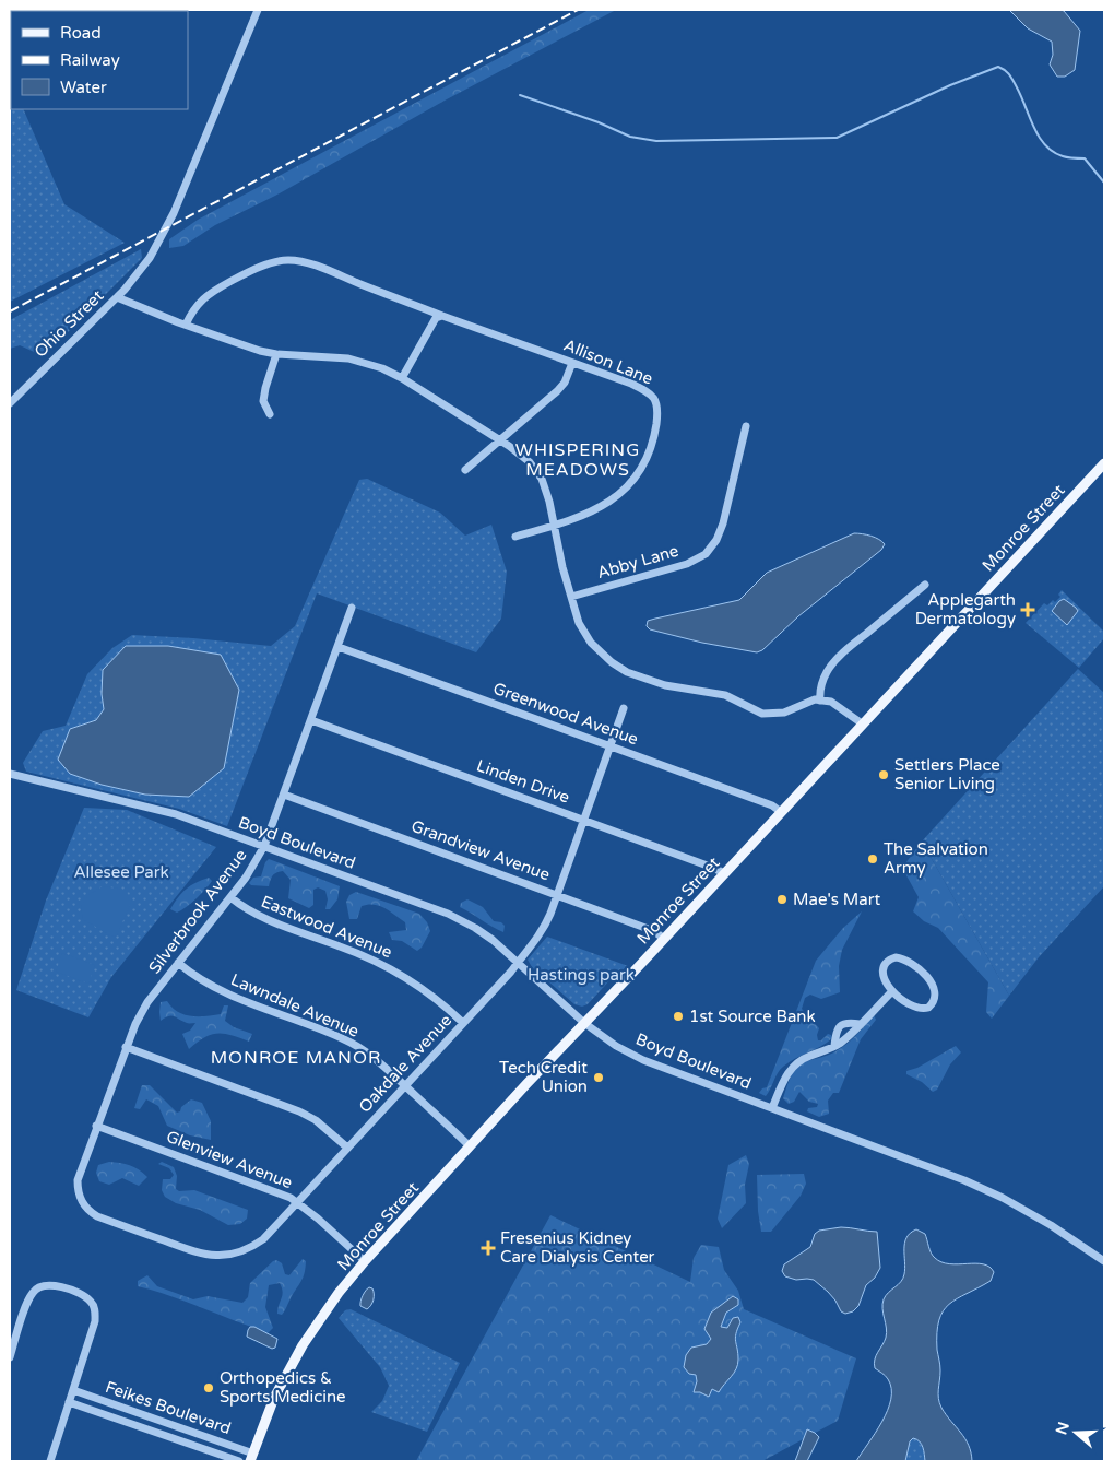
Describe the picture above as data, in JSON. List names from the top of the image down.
{
  "streets": {
    "main road": ["Monroe Street"],
    "street": [
      "Ohio Street",
      "Allison Lane",
      "Abby Lane",
      "Greenwood Avenue",
      "Linden Drive",
      "Boyd Boulevard",
      "Grandview Avenue",
      "Silverbrook Avenue",
      "Eastwood Avenue",
      "Lawndale Avenue",
      "Oakdale Avenue",
      "Glenview Avenue",
      "Feikes Boulevard"
    ]
  },
  "crossings": [
    ["Monroe Street", "Greenwood Avenue"],
    ["Monroe Street", "Linden Drive"],
    ["Monroe Street", "Boyd Boulevard"],
    ["Monroe Street", "Grandview Avenue"],
    ["Monroe Street", "Lawndale Avenue"],
    ["Monroe Street", "Glenview Avenue"],
    ["Monroe Street", "Feikes Boulevard"],
    ["Greenwood Avenue", "Silverbrook Avenue"],
    ["Greenwood Avenue", "Oakdale Avenue"],
    ["Linden Drive", "Silverbrook Avenue"],
    ["Linden Drive", "Oakdale Avenue"],
    ["Boyd Boulevard", "Silverbrook Avenue"],
    ["Boyd Boulevard", "Oakdale Avenue"],
    ["Grandview Avenue", "Silverbrook Avenue"],
    ["Grandview Avenue", "Oakdale Avenue"],
    ["Silverbrook Avenue", "Eastwood Avenue"],
    ["Silverbrook Avenue", "Lawndale Avenue"],
    ["Silverbrook Avenue", "Oakdale Avenue"],
    ["Silverbrook Avenue", "Glenview Avenue"],
    ["Eastwood Avenue", "Oakdale Avenue"],
    ["Lawndale Avenue", "Oakdale Avenue"],
    ["Oakdale Avenue", "Glenview Avenue"]
  ],
  "districts": ["WHISPERING MEADOWS", "MONROE MANOR"],
  "parks": ["Allesee Park", "Hastings park"],
  "places": {
    "health": ["Applegarth Dermatology", "Fresenius Kidney Care Dialysis Center"],
    "other": [
      "Settlers Place Senior Living",
      "The Salvation Army",
      "Mae's Mart",
      "1st Source Bank",
      "Tech Credit Union",
      "Orthopedics & Sports Medicine"
    ]
  },
  "legend": ["Road", "Railway", "Water"],
  "north": "left"
}
